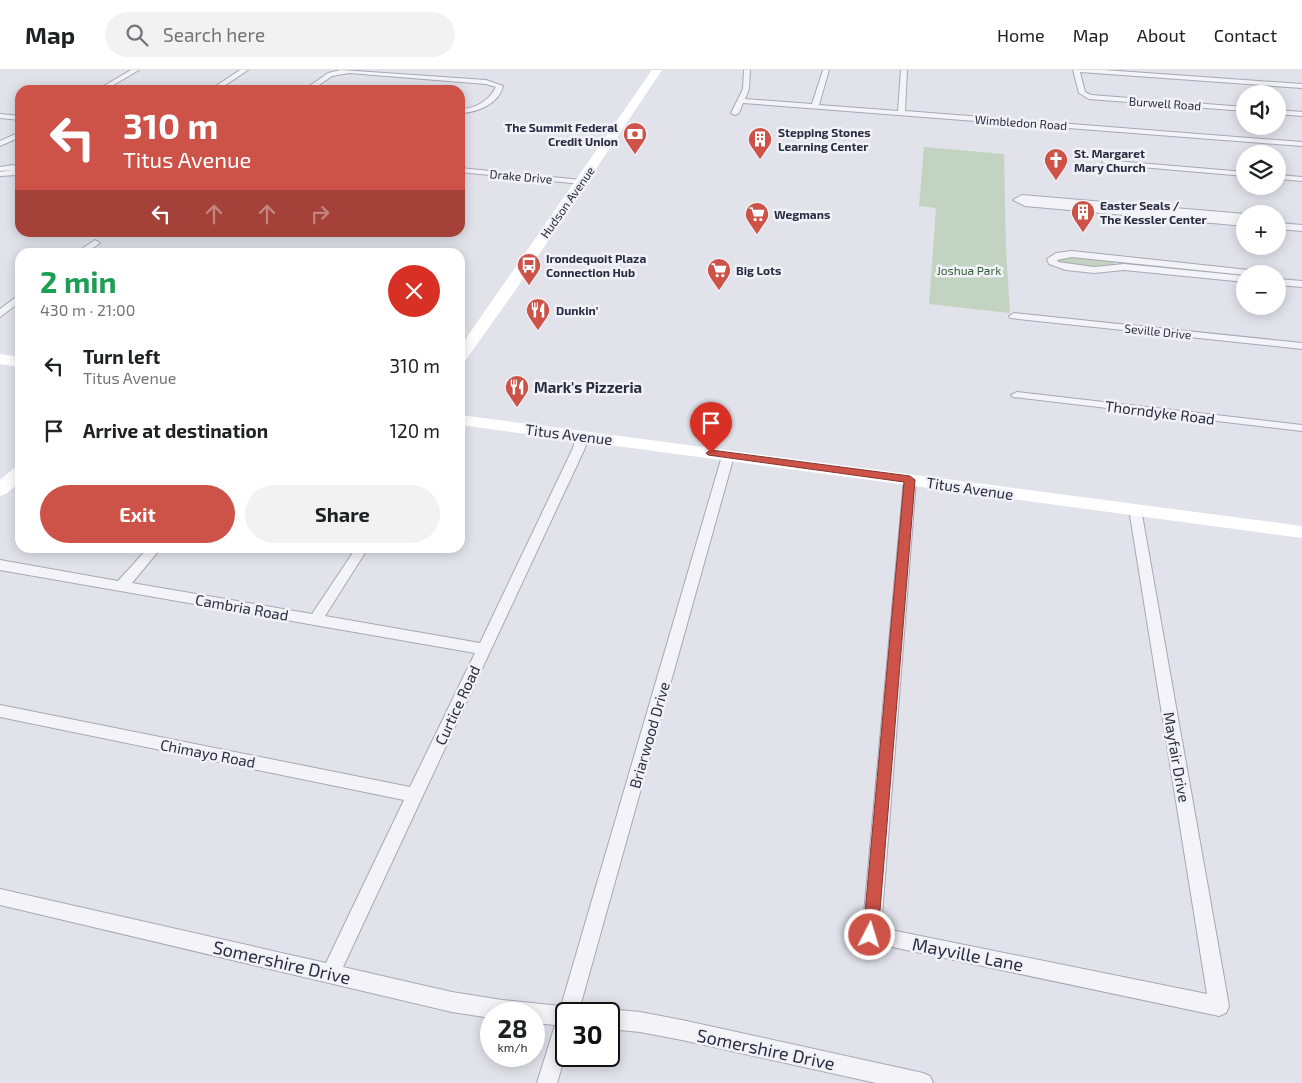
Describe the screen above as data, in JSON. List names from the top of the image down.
{
  "streets": {
    "main road": ["Hudson Avenue", "Titus Avenue"],
    "street": [
      "Burwell Road",
      "Wimbledon Road",
      "Drake Drive",
      "Seville Drive",
      "Thorndyke Road",
      "Cambria Road",
      "Curtice Road",
      "Briarwood Drive",
      "Chimayo Road",
      "Mayfair Drive",
      "Mayville Lane",
      "Somershire Drive"
    ]
  },
  "crossings": [
    ["Drake Drive", "Hudson Avenue"],
    ["Titus Avenue", "Curtice Road"],
    ["Titus Avenue", "Briarwood Drive"],
    ["Titus Avenue", "Mayfair Drive"],
    ["Titus Avenue", "Mayville Lane"],
    ["Cambria Road", "Curtice Road"],
    ["Curtice Road", "Chimayo Road"],
    ["Curtice Road", "Somershire Drive"],
    ["Mayfair Drive", "Mayville Lane"]
  ],
  "parks": ["Joshua Park"],
  "places": {
    "bank": ["The Summit Federal Credit Union"],
    "building": ["Stepping Stones Learning Center", "Easter Seals / The Kessler Center"],
    "church": ["St. Margaret Mary Church"],
    "supermarket": ["Wegmans", "Big Lots"],
    "bus stop": ["Irondequoit Plaza Connection Hub"],
    "restaurant": ["Dunkin'", "Mark's Pizzeria"]
  },
  "page": {
    "header": "Map",
    "search": "Search here",
    "nav": [
      "Home",
      "Map",
      "About",
      "Contact"
    ],
    "map_buttons": ["+", "−"],
    "turn": ["310 m", "Titus Avenue"],
    "heading": ["2 min", "430 m · 21:00"],
    "list": [
      {
        "name": "Turn left",
        "note": "Titus Avenue",
        "value": "310 m"
      },
      {
        "name": "Arrive at destination",
        "value": "120 m"
      }
    ],
    "buttons": ["Exit", "Share"],
    "speed": "28 km/h",
    "limit": "30"
  }
}
